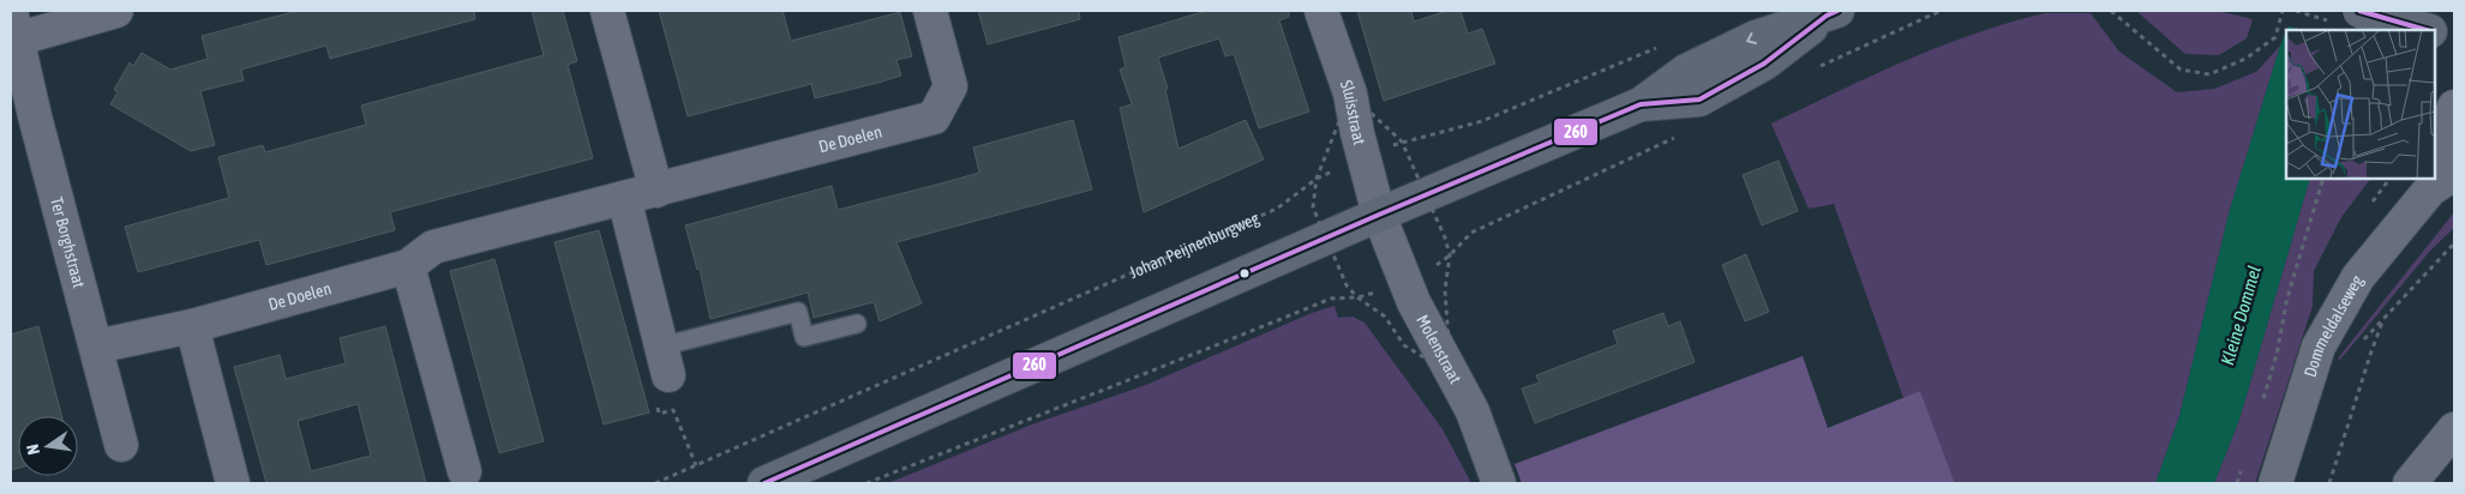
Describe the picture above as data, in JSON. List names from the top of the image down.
{
  "streets": {
    "street": [
      "Sluisstraat",
      "De Doelen",
      "Ter Borghstraat",
      "Dommeldalseweg",
      "Molenstraat"
    ],
    "path": ["Johan Peijnenburgweg"]
  },
  "crossings": [
    ["Sluisstraat", "Johan Peijnenburgweg"],
    ["Sluisstraat", "Molenstraat"],
    ["De Doelen", "Ter Borghstraat"]
  ],
  "water": ["Kleine Dommel"],
  "lines": ["transit line 260"],
  "north": "left"
}
